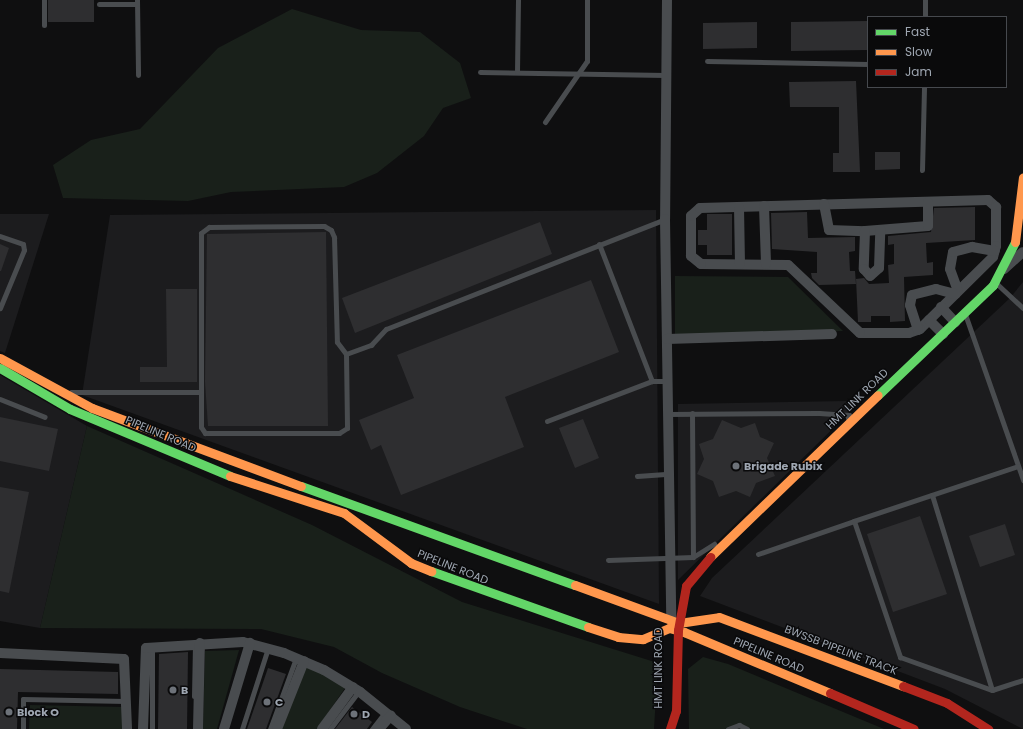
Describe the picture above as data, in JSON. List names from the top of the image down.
{
  "streets": {
    "main road": ["HMT LINK ROAD", "PIPELINE ROAD", "BWSSB PIPELINE TRACK"]
  },
  "crossings": [
    ["HMT LINK ROAD", "PIPELINE ROAD"],
    ["HMT LINK ROAD", "BWSSB PIPELINE TRACK"],
    ["PIPELINE ROAD", "BWSSB PIPELINE TRACK"]
  ],
  "places": [
    "Brigade Rubix",
    "B",
    "C",
    "Block O",
    "D"
  ],
  "legend": ["Fast", "Slow", "Jam"]
}
